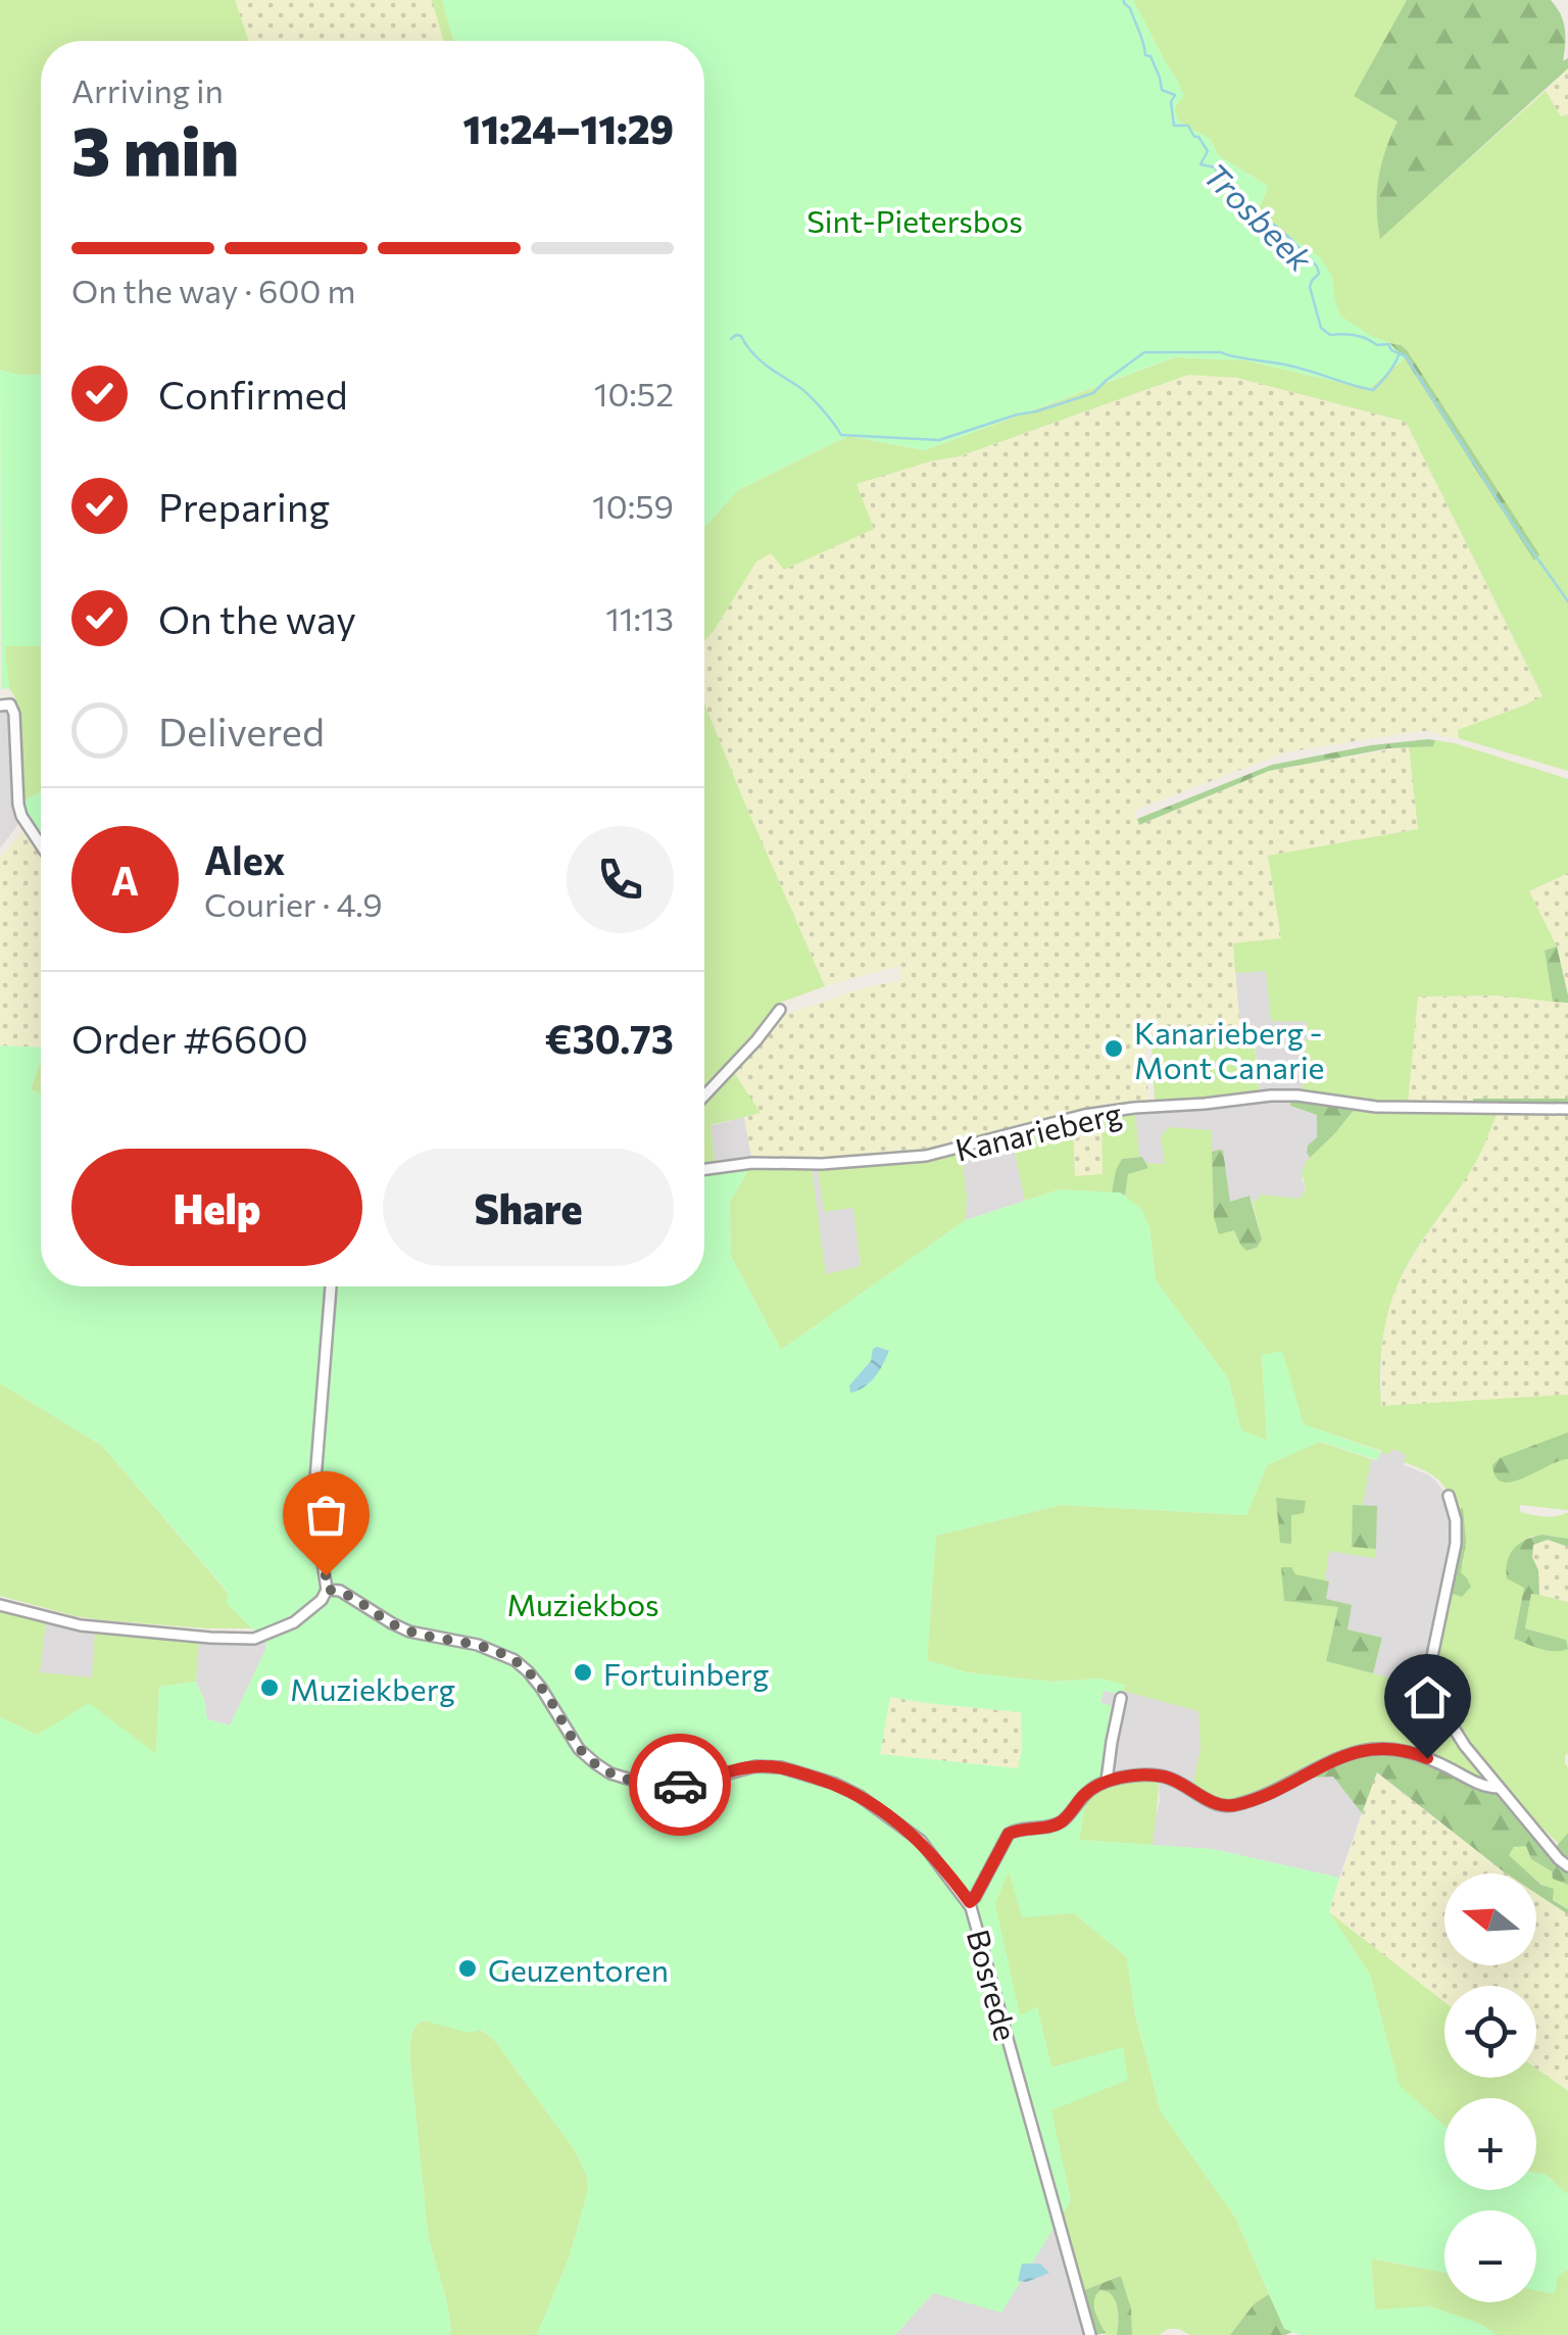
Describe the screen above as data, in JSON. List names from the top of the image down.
{
  "streets": {
    "street": ["Kanarieberg", "Bosrede"]
  },
  "water": ["Trosbeek"],
  "parks": ["Sint-Pietersbos", "Muziekbos"],
  "places": [
    "Kanarieberg - Mont Canarie",
    "Fortuinberg",
    "Muziekberg",
    "Geuzentoren"
  ],
  "north": "left",
  "page": {
    "heading": ["3 min", "Arriving in", "11:24–11:29"],
    "panel": [
      "Alex",
      "Courier · 4.9",
      "Order #6600",
      "€30.73"
    ],
    "bar": "On the way · 600 m",
    "list": [
      ["Confirmed", "10:52"],
      ["Preparing", "10:59"],
      ["On the way", "11:13"],
      "Delivered"
    ],
    "round": "A",
    "buttons": ["Help", "Share"],
    "map_buttons": ["+", "−"]
  }
}
